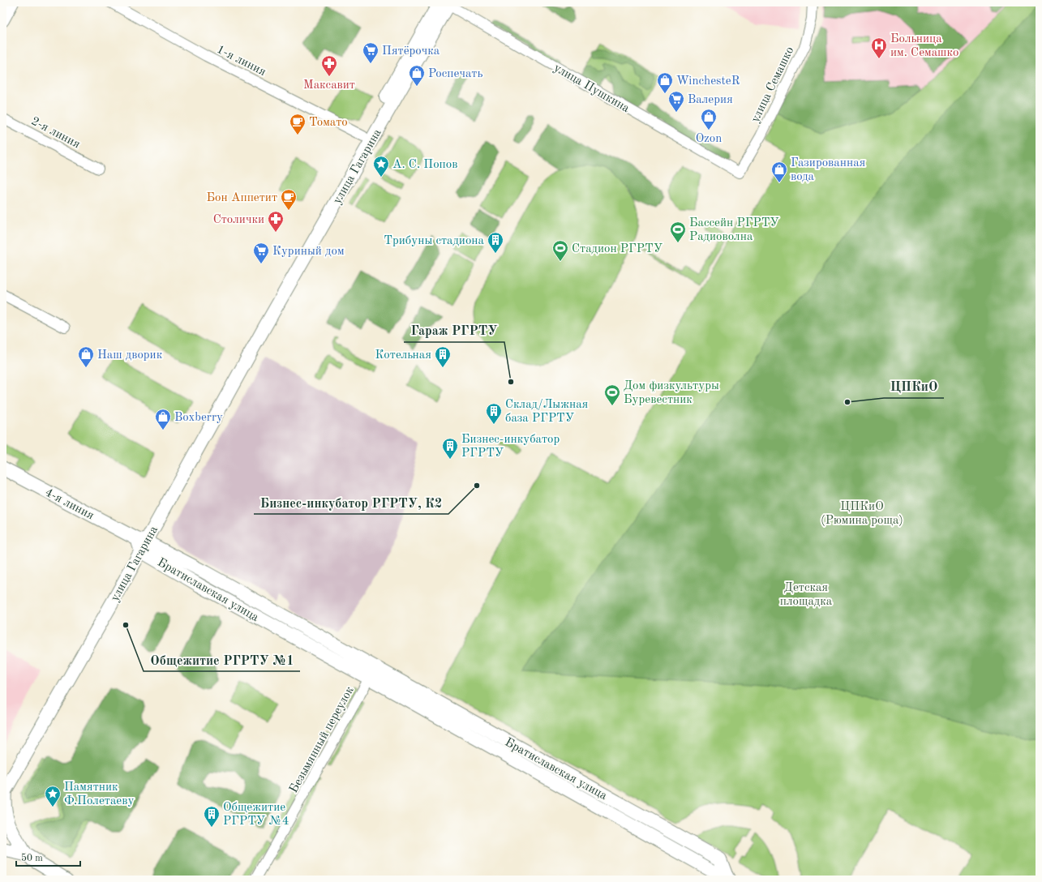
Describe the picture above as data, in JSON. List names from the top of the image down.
{
  "streets": {
    "street": [
      "1-я линия",
      "улица Семашко",
      "улица Пушкина",
      "2-я линия",
      "улица Гагарина",
      "4-я линия",
      "Братиславская улица",
      "Безымянный переулок"
    ]
  },
  "crossings": [
    ["1-я линия", "улица Гагарина"],
    ["улица Семашко", "улица Пушкина"],
    ["улица Пушкина", "улица Гагарина"],
    ["улица Гагарина", "4-я линия"],
    ["улица Гагарина", "Братиславская улица"],
    ["4-я линия", "Братиславская улица"],
    ["Братиславская улица", "Безымянный переулок"]
  ],
  "parks": ["ЦПКиО (Рюмина роща)", "Детская площадка"],
  "places": {
    "hospital": ["Больница им. Семашко"],
    "supermarket": ["Пятёрочка", "Валерия", "Куриный дом"],
    "pharmacy": ["Максавит", "Столички"],
    "shop": [
      "Роспечать",
      "WinchesteR",
      "Ozon",
      "Газированная вода",
      "Наш дворик",
      "Boxberry"
    ],
    "cafe": ["Томато", "Бон Аппетит"],
    "place": ["А. С. Попов", "Памятник Ф.Полетаеву"],
    "sports": ["Бассейн РГРТУ Радиоволна", "Стадион РГРТУ", "Дом физкультуры Буревестник"],
    "building": [
      "Трибуны стадиона",
      "Котельная",
      "Склад/Лыжная база РГРТУ",
      "Бизнес-инкубатор РГРТУ",
      "Общежитие РГРТУ №4"
    ],
    "other": [
      "Гараж РГРТУ",
      "ЦПКиО",
      "Бизнес-инкубатор РГРТУ, К2",
      "Общежитие РГРТУ №1"
    ]
  },
  "scale_bar": "50 m"
}
